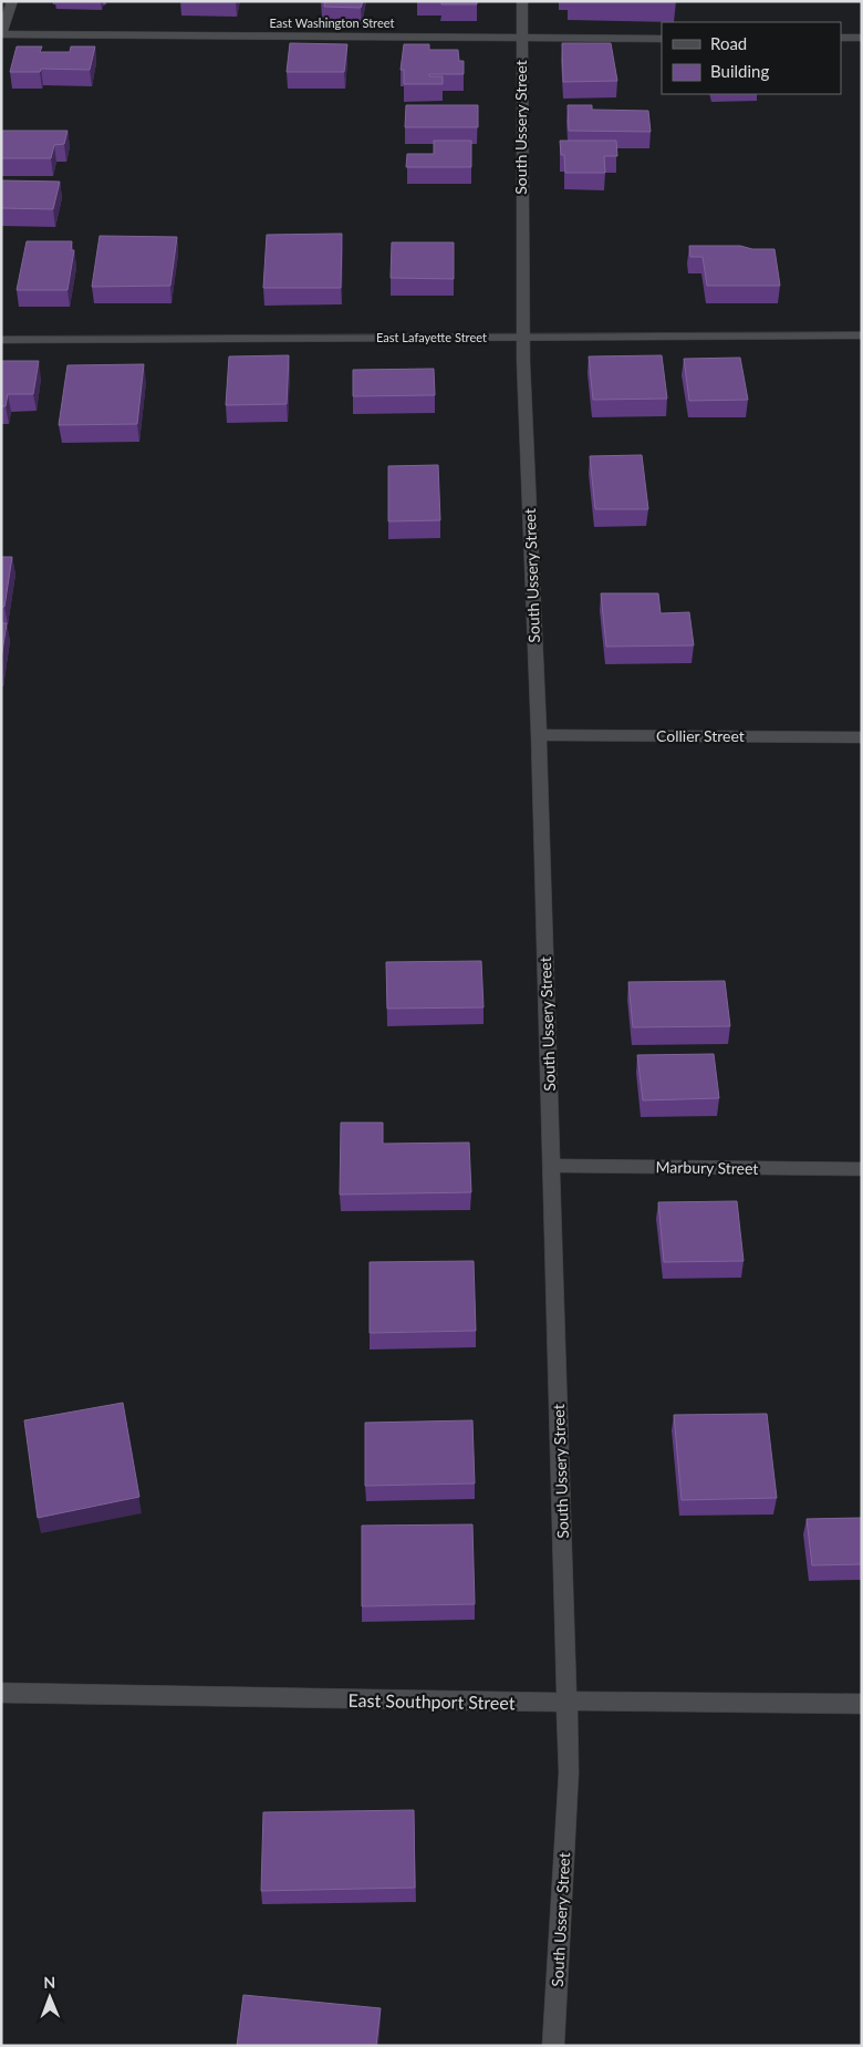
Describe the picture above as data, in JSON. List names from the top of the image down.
{
  "streets": {
    "street": [
      "East Washington Street",
      "South Ussery Street",
      "East Lafayette Street",
      "Collier Street",
      "Marbury Street",
      "East Southport Street"
    ]
  },
  "crossings": [
    ["East Washington Street", "South Ussery Street"],
    ["South Ussery Street", "East Lafayette Street"],
    ["South Ussery Street", "Collier Street"],
    ["South Ussery Street", "Marbury Street"],
    ["South Ussery Street", "East Southport Street"]
  ],
  "legend": ["Road", "Building"],
  "north": "top"
}
